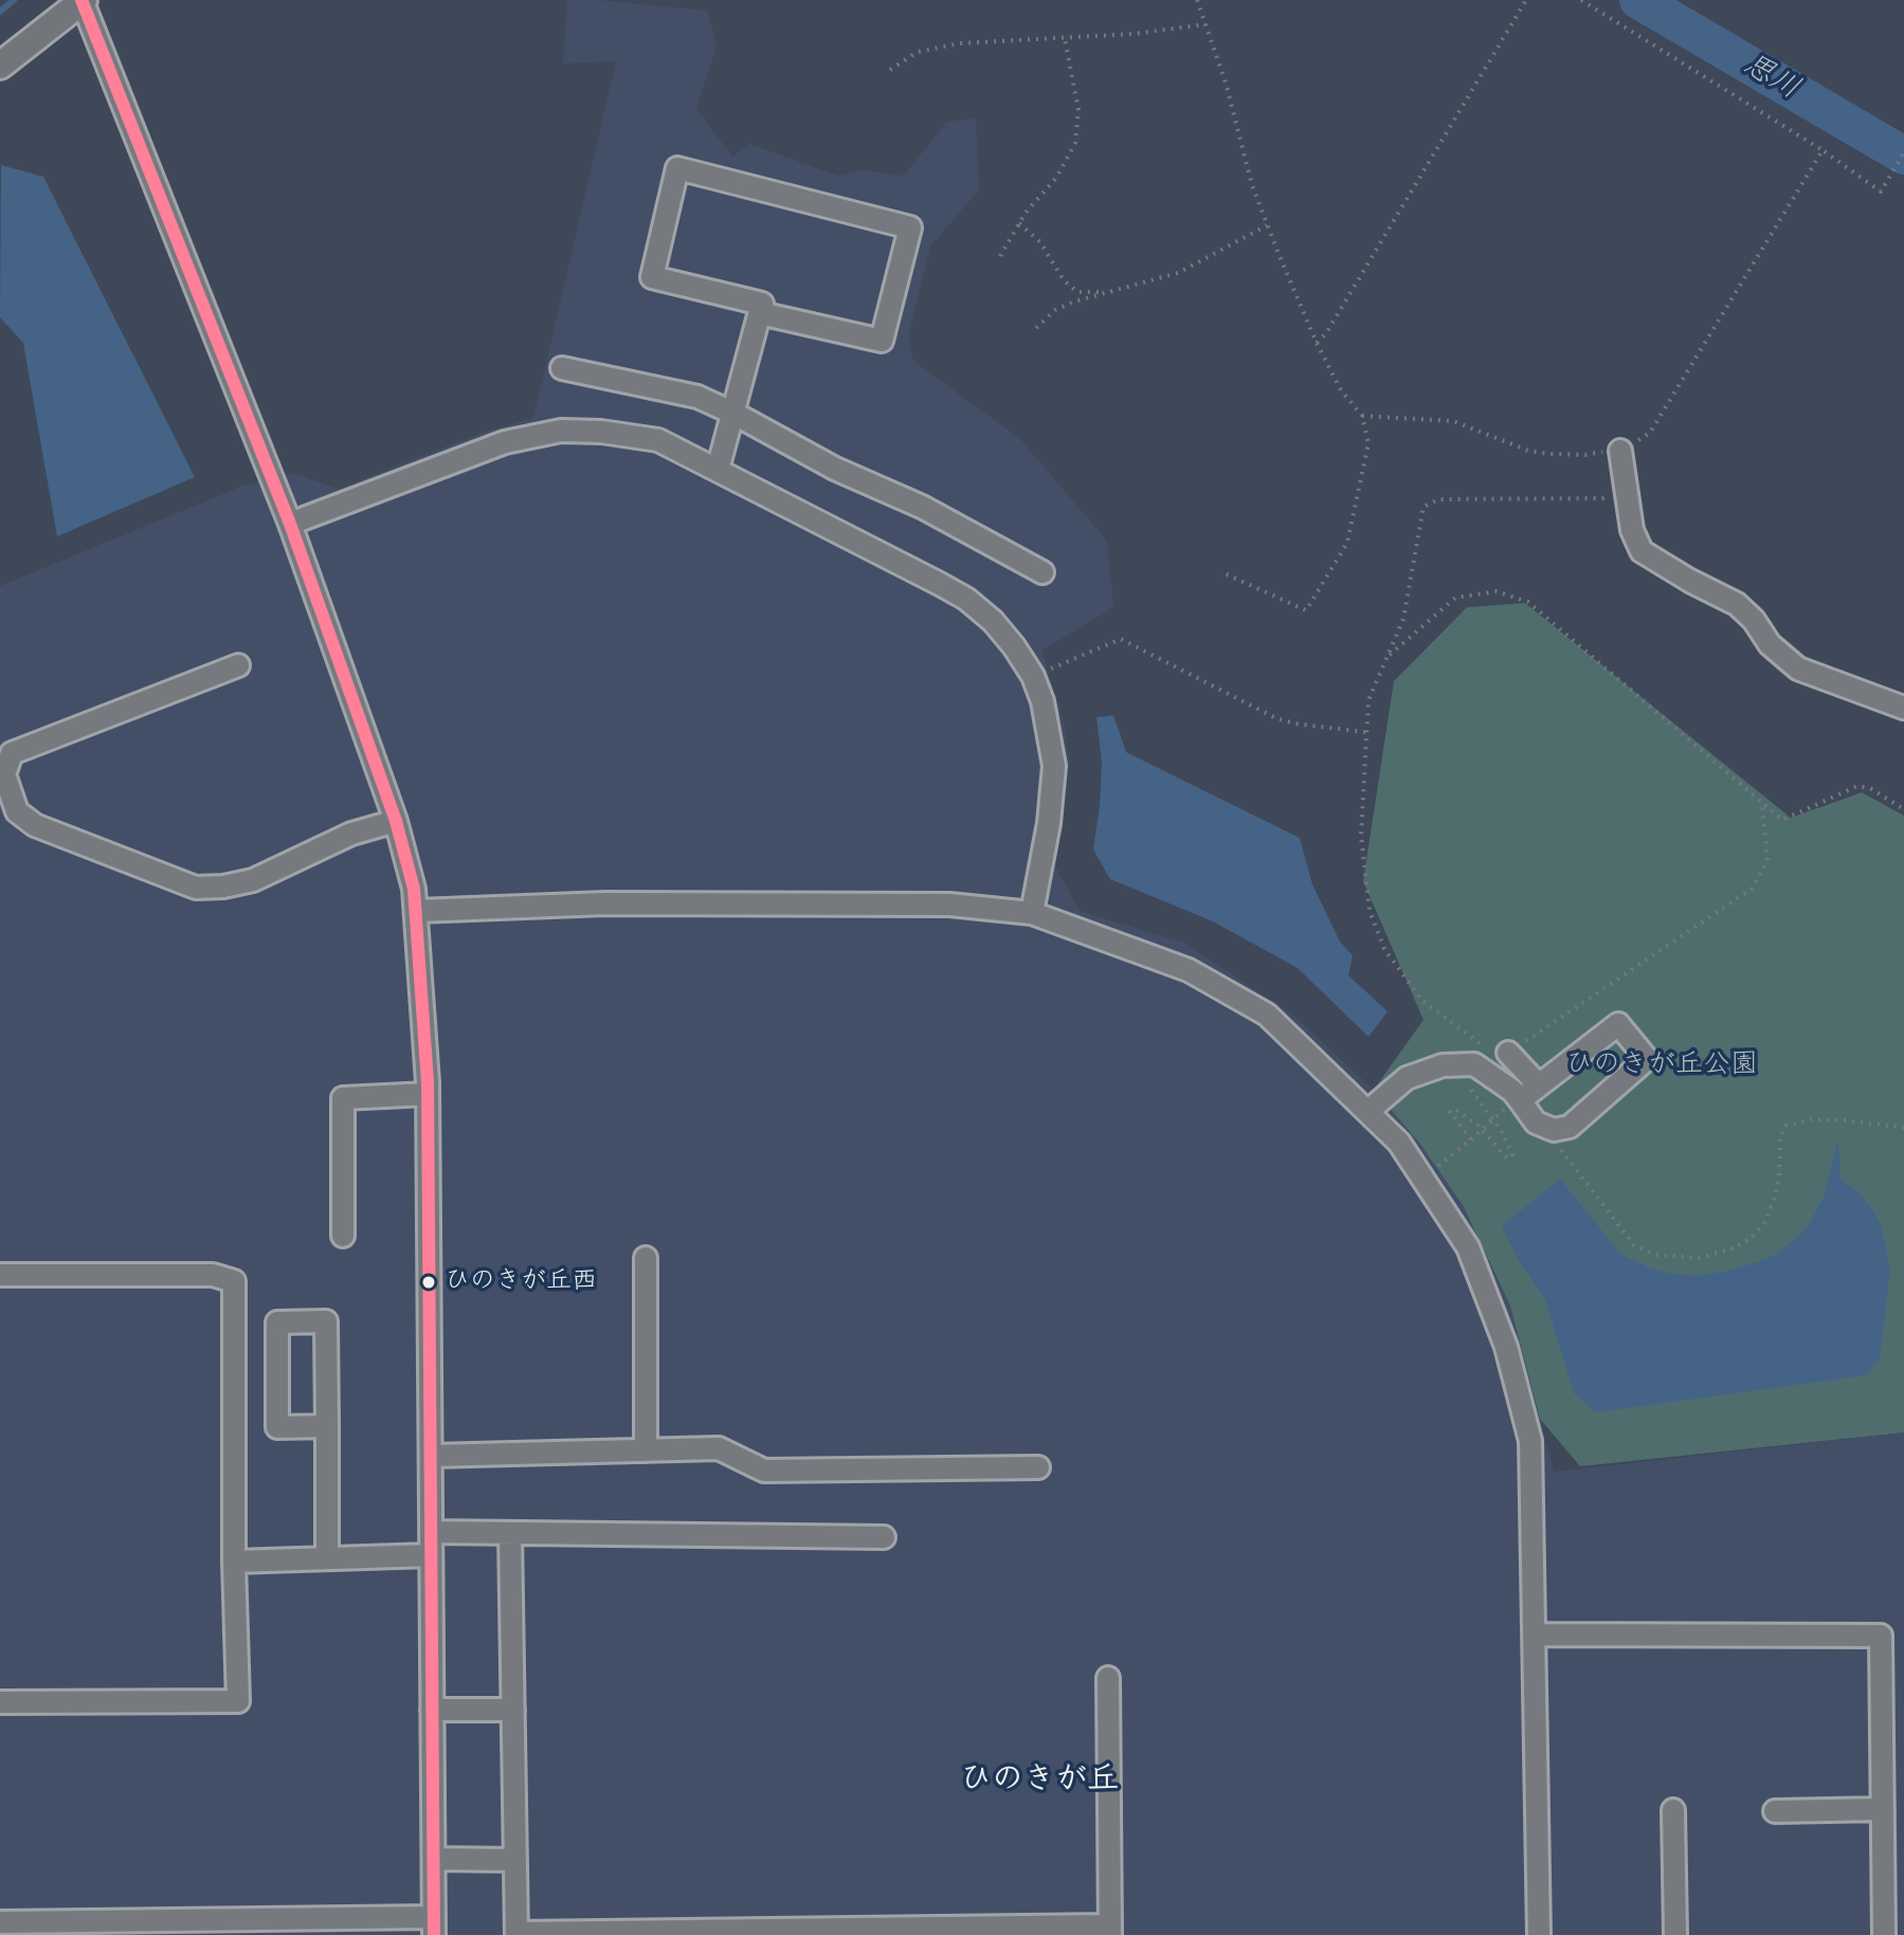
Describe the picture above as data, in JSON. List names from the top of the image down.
{
  "districts": ["ひのきが丘"],
  "water": ["思川"],
  "parks": ["ひのきが丘公園"],
  "places": ["ひのきが丘西"]
}
